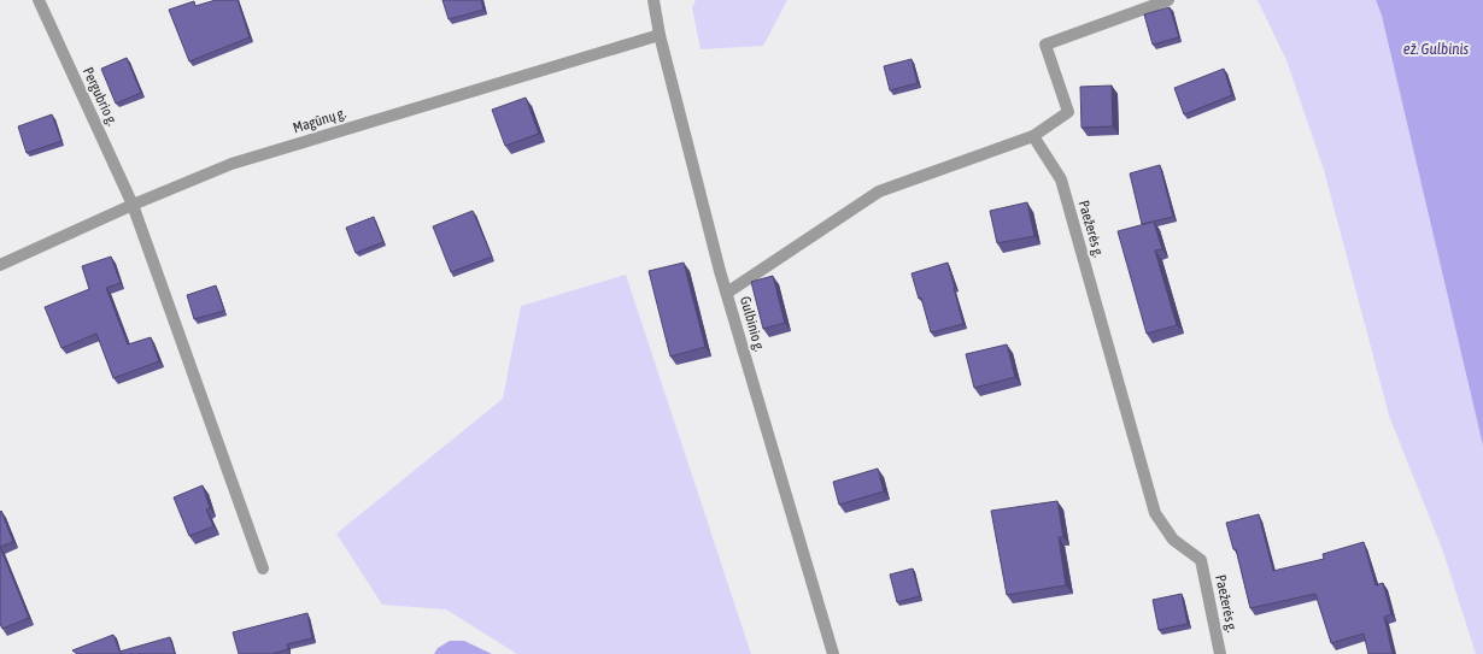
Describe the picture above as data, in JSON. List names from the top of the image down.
{
  "streets": {
    "street": [
      "Pergubrio g.",
      "Magūnų g.",
      "Paežerės g.",
      "Gulbinio g."
    ]
  },
  "crossings": [
    ["Pergubrio g.", "Magūnų g."],
    ["Magūnų g.", "Gulbinio g."]
  ],
  "water": ["ež. Gulbinis"]
}
